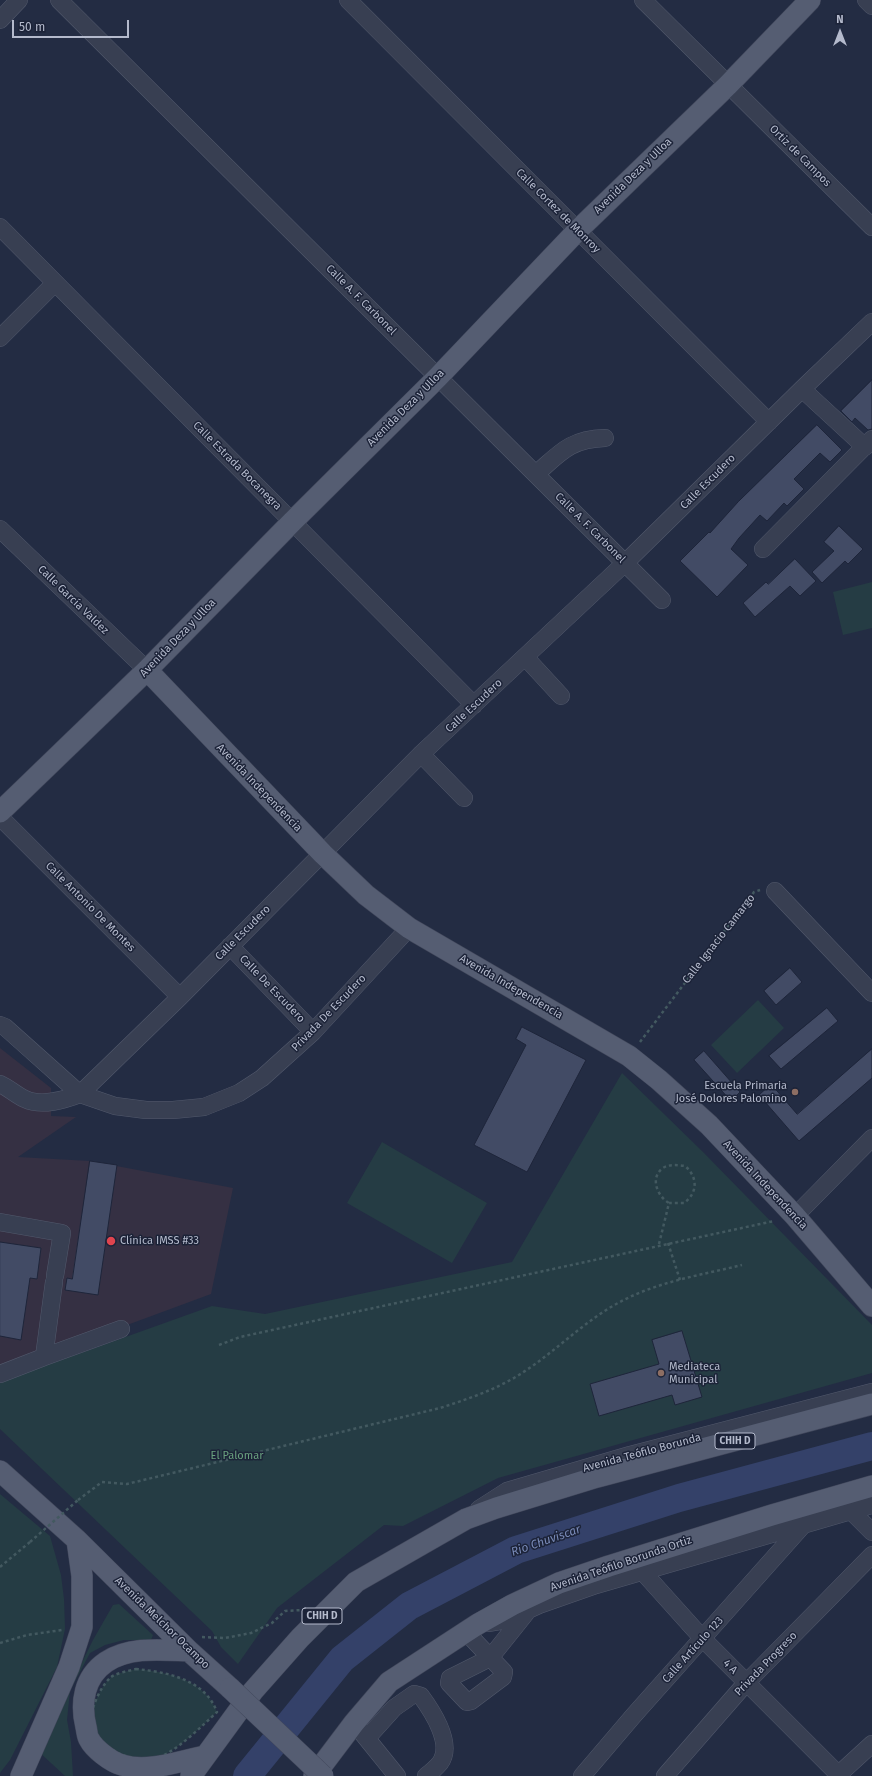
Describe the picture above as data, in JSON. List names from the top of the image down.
{
  "streets": {
    "main road": [
      "Avenida Deza y Ulloa",
      "Avenida Independencia",
      "CHIH D",
      "Avenida Teófilo Borunda",
      "Avenida Teófilo Borunda Ortiz",
      "Avenida Melchor Ocampo"
    ],
    "street": [
      "Ortiz de Campos",
      "Calle Cortez de Monroy",
      "Calle A. F. Carbonel",
      "Calle Estrada Bocanegra",
      "Calle Escudero",
      "Calle García Valdez",
      "Calle Antonio De Montes",
      "Calle De Escudero",
      "Privada De Escudero",
      "Calle Artículo 123",
      "Privada Progreso",
      "4 A"
    ],
    "path": ["Calle Ignacio Camargo"]
  },
  "crossings": [
    ["Ortiz de Campos", "Avenida Deza y Ulloa"],
    ["Avenida Deza y Ulloa", "Calle Cortez de Monroy"],
    ["Avenida Deza y Ulloa", "Calle A. F. Carbonel"],
    ["Avenida Deza y Ulloa", "Calle Estrada Bocanegra"],
    ["Avenida Deza y Ulloa", "Calle García Valdez"],
    ["Avenida Deza y Ulloa", "Avenida Independencia"],
    ["Calle Cortez de Monroy", "Calle Escudero"],
    ["Calle A. F. Carbonel", "Calle Escudero"],
    ["Calle Estrada Bocanegra", "Calle Escudero"],
    ["Calle Escudero", "Avenida Independencia"],
    ["Calle Escudero", "Calle Antonio De Montes"],
    ["Calle Escudero", "Calle De Escudero"],
    ["Calle Escudero", "Privada De Escudero"],
    ["Calle García Valdez", "Avenida Independencia"],
    ["Avenida Independencia", "Calle Ignacio Camargo"],
    ["Avenida Independencia", "Privada De Escudero"],
    ["Calle De Escudero", "Privada De Escudero"],
    ["Calle Artículo 123", "4 A"],
    ["Privada Progreso", "4 A"]
  ],
  "water": ["Rio Chuviscar"],
  "parks": ["El Palomar"],
  "places": ["Escuela Primaria José Dolores Palomino", "Clínica IMSS #33", "Mediateca Municipal"],
  "scale_bar": "50 m",
  "north": "top"
}
